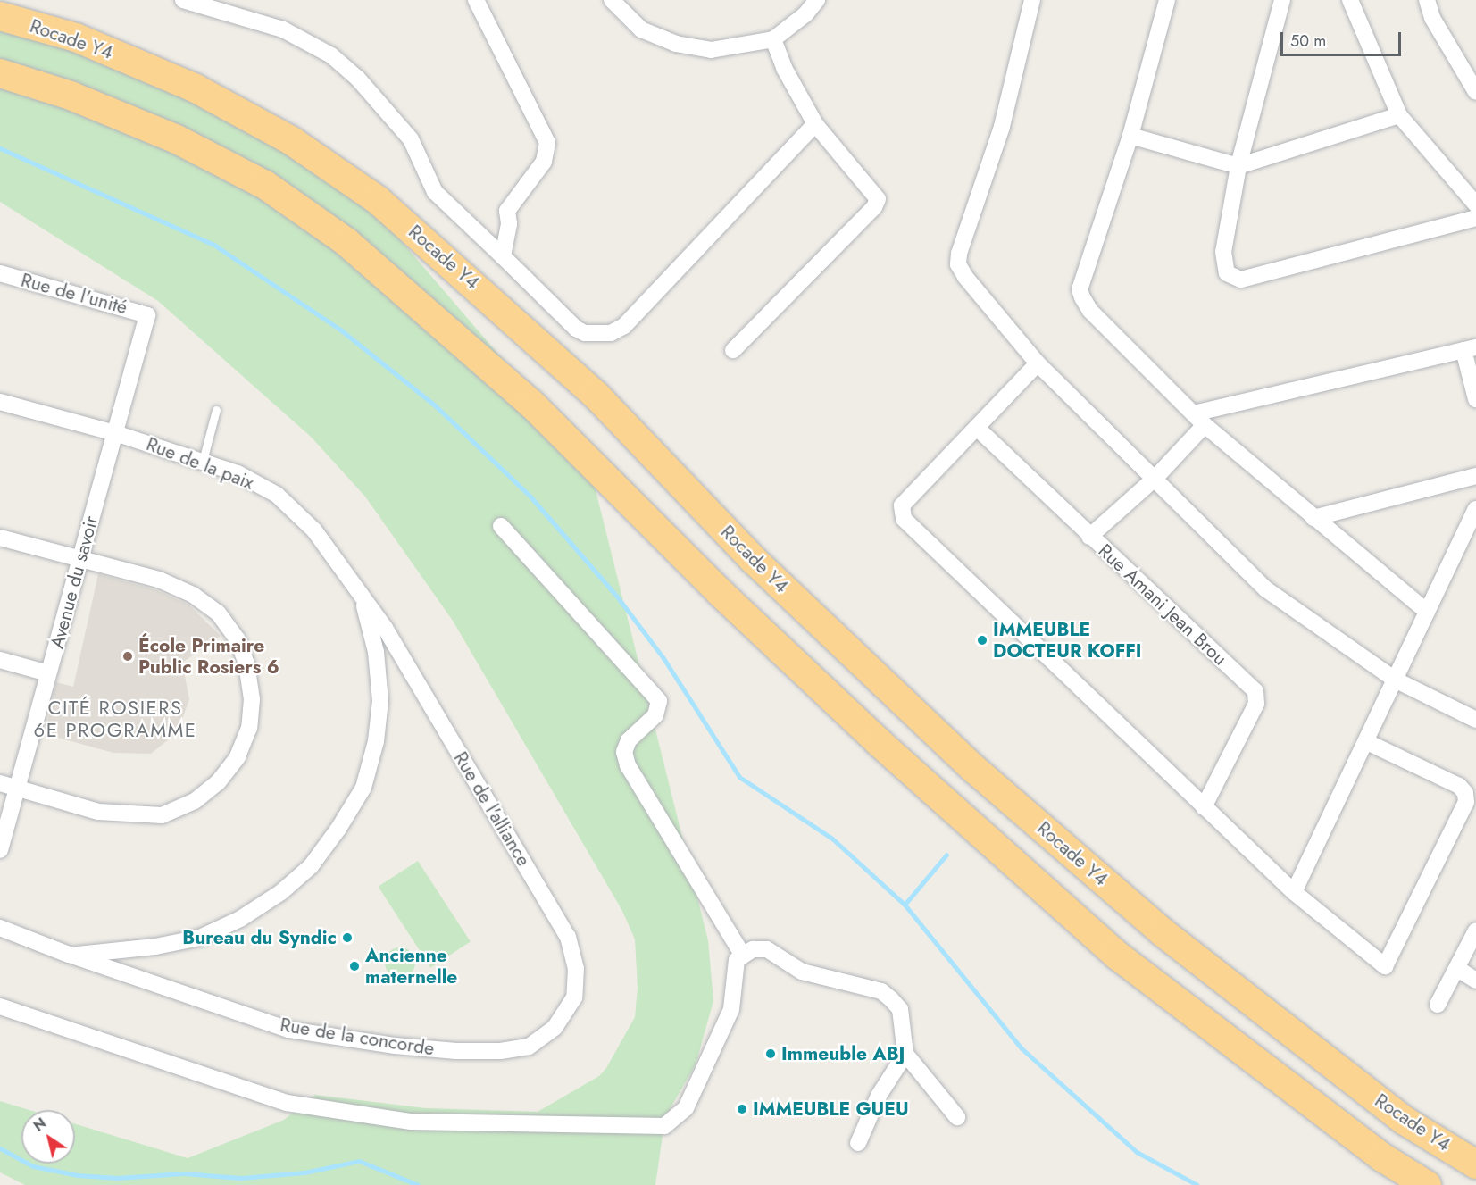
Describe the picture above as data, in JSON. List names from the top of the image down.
{
  "streets": {
    "highway": ["Rocade Y4"],
    "street": [
      "Rue de l'unité",
      "Rue de la paix",
      "Avenue du savoir",
      "Rue Amani Jean Brou",
      "Rue de l'alliance",
      "Rue de la concorde"
    ]
  },
  "crossings": [
    ["Rue de l'unité", "Avenue du savoir"],
    ["Rue de la paix", "Avenue du savoir"],
    ["Rue de la paix", "Rue de l'alliance"],
    ["Rue de l'alliance", "Rue de la concorde"]
  ],
  "districts": ["CITÉ ROSIERS 6E PROGRAMME"],
  "places": [
    "IMMEUBLE DOCTEUR KOFFI",
    "École Primaire Public Rosiers 6",
    "Bureau du Syndic",
    "Ancienne maternelle",
    "Immeuble ABJ",
    "IMMEUBLE GUEU"
  ],
  "scale_bar": "50 m",
  "north": "top left"
}
